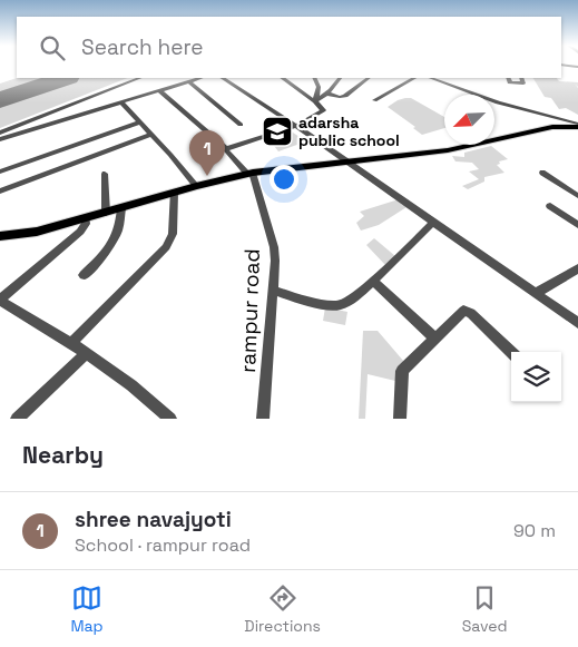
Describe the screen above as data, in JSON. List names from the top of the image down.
{
  "streets": {
    "street": ["rampur road"]
  },
  "places": {
    "school or university": ["adarsha public school"]
  },
  "north": "bottom left",
  "page": {
    "search": "Search here",
    "pins": "1",
    "heading": "Nearby",
    "list": [
      {
        "mark": "1",
        "name": "shree navajyoti",
        "note": "School · rampur road",
        "value": "90 m"
      }
    ],
    "nav": ["Map", "Directions", "Saved"]
  }
}
